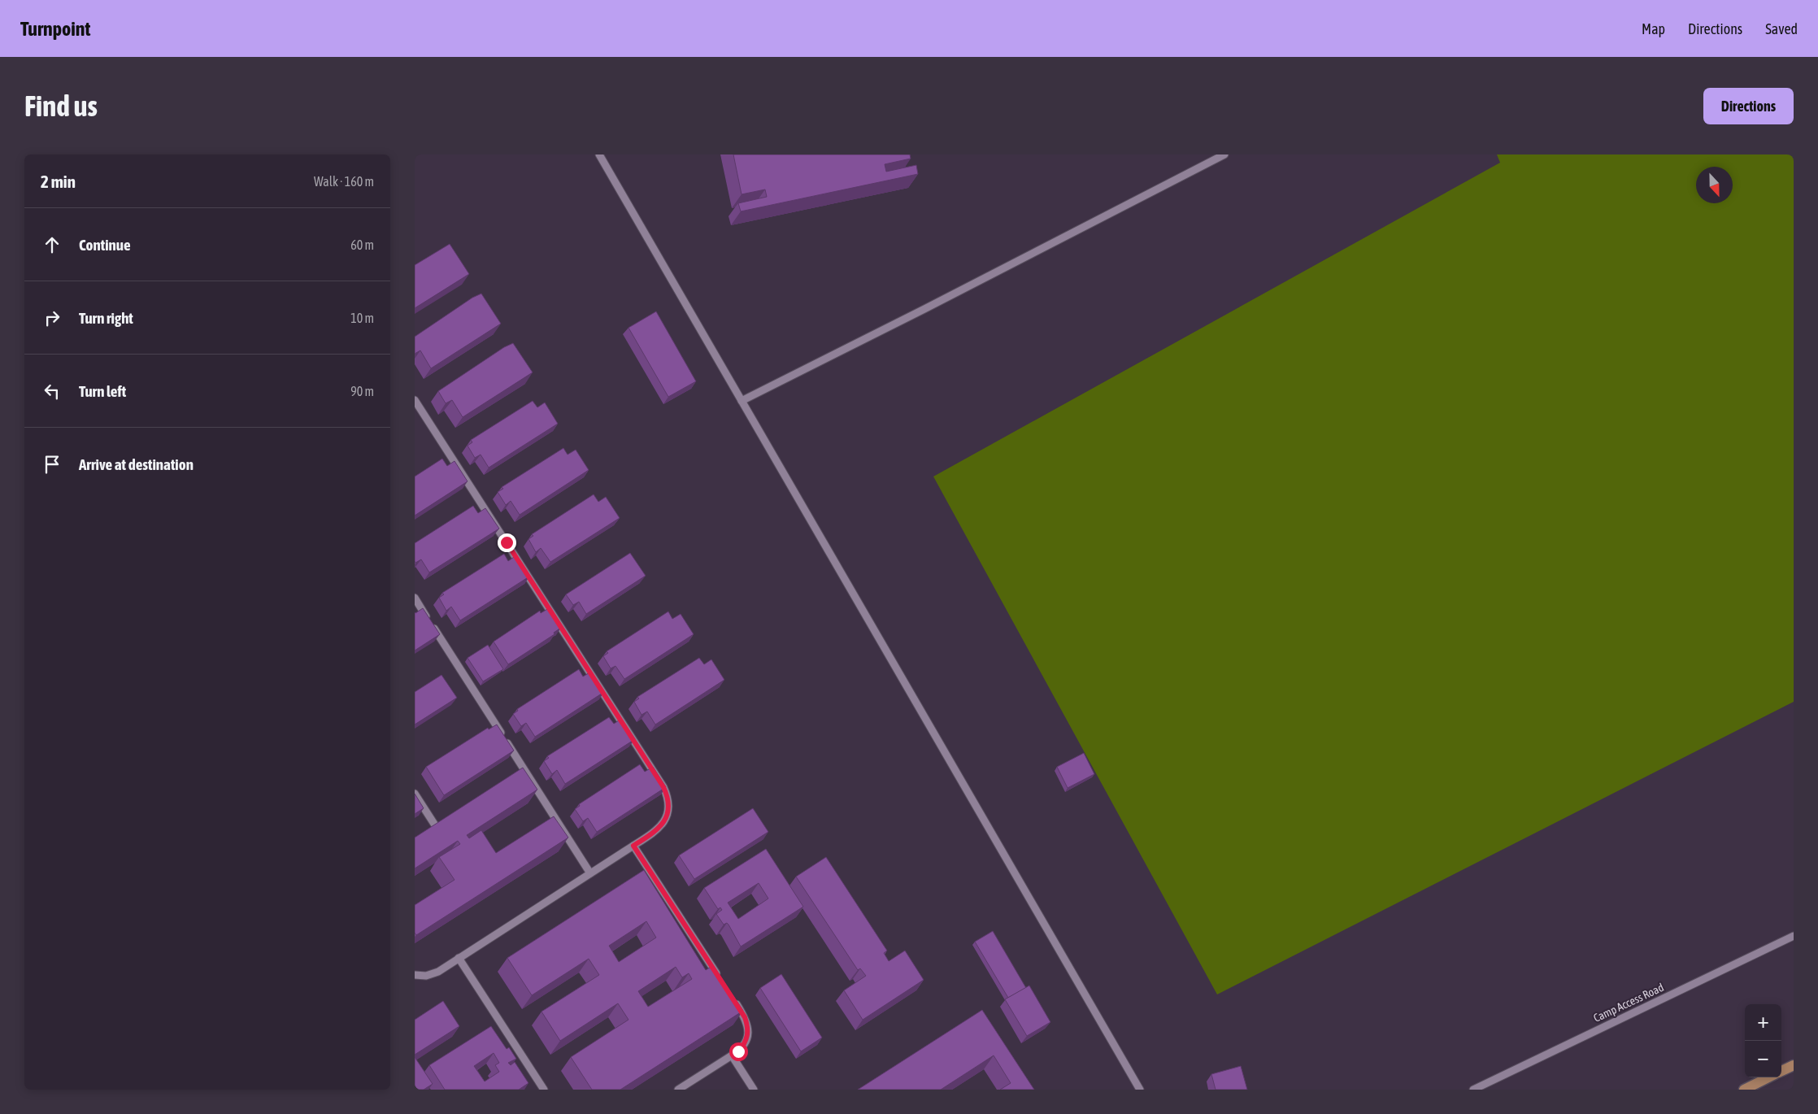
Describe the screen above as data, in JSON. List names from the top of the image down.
{
  "streets": {
    "lane": ["Camp Access Road"]
  },
  "north": "bottom",
  "page": {
    "header": "Turnpoint",
    "nav": ["Map", "Directions", "Saved"],
    "buttons": "Directions",
    "title": "Find us",
    "heading": ["2 min", "Walk · 160 m"],
    "list": [
      ["Continue", "60 m"],
      ["Turn right", "10 m"],
      ["Turn left", "90 m"],
      "Arrive at destination"
    ],
    "map_buttons": ["+", "−"]
  }
}
